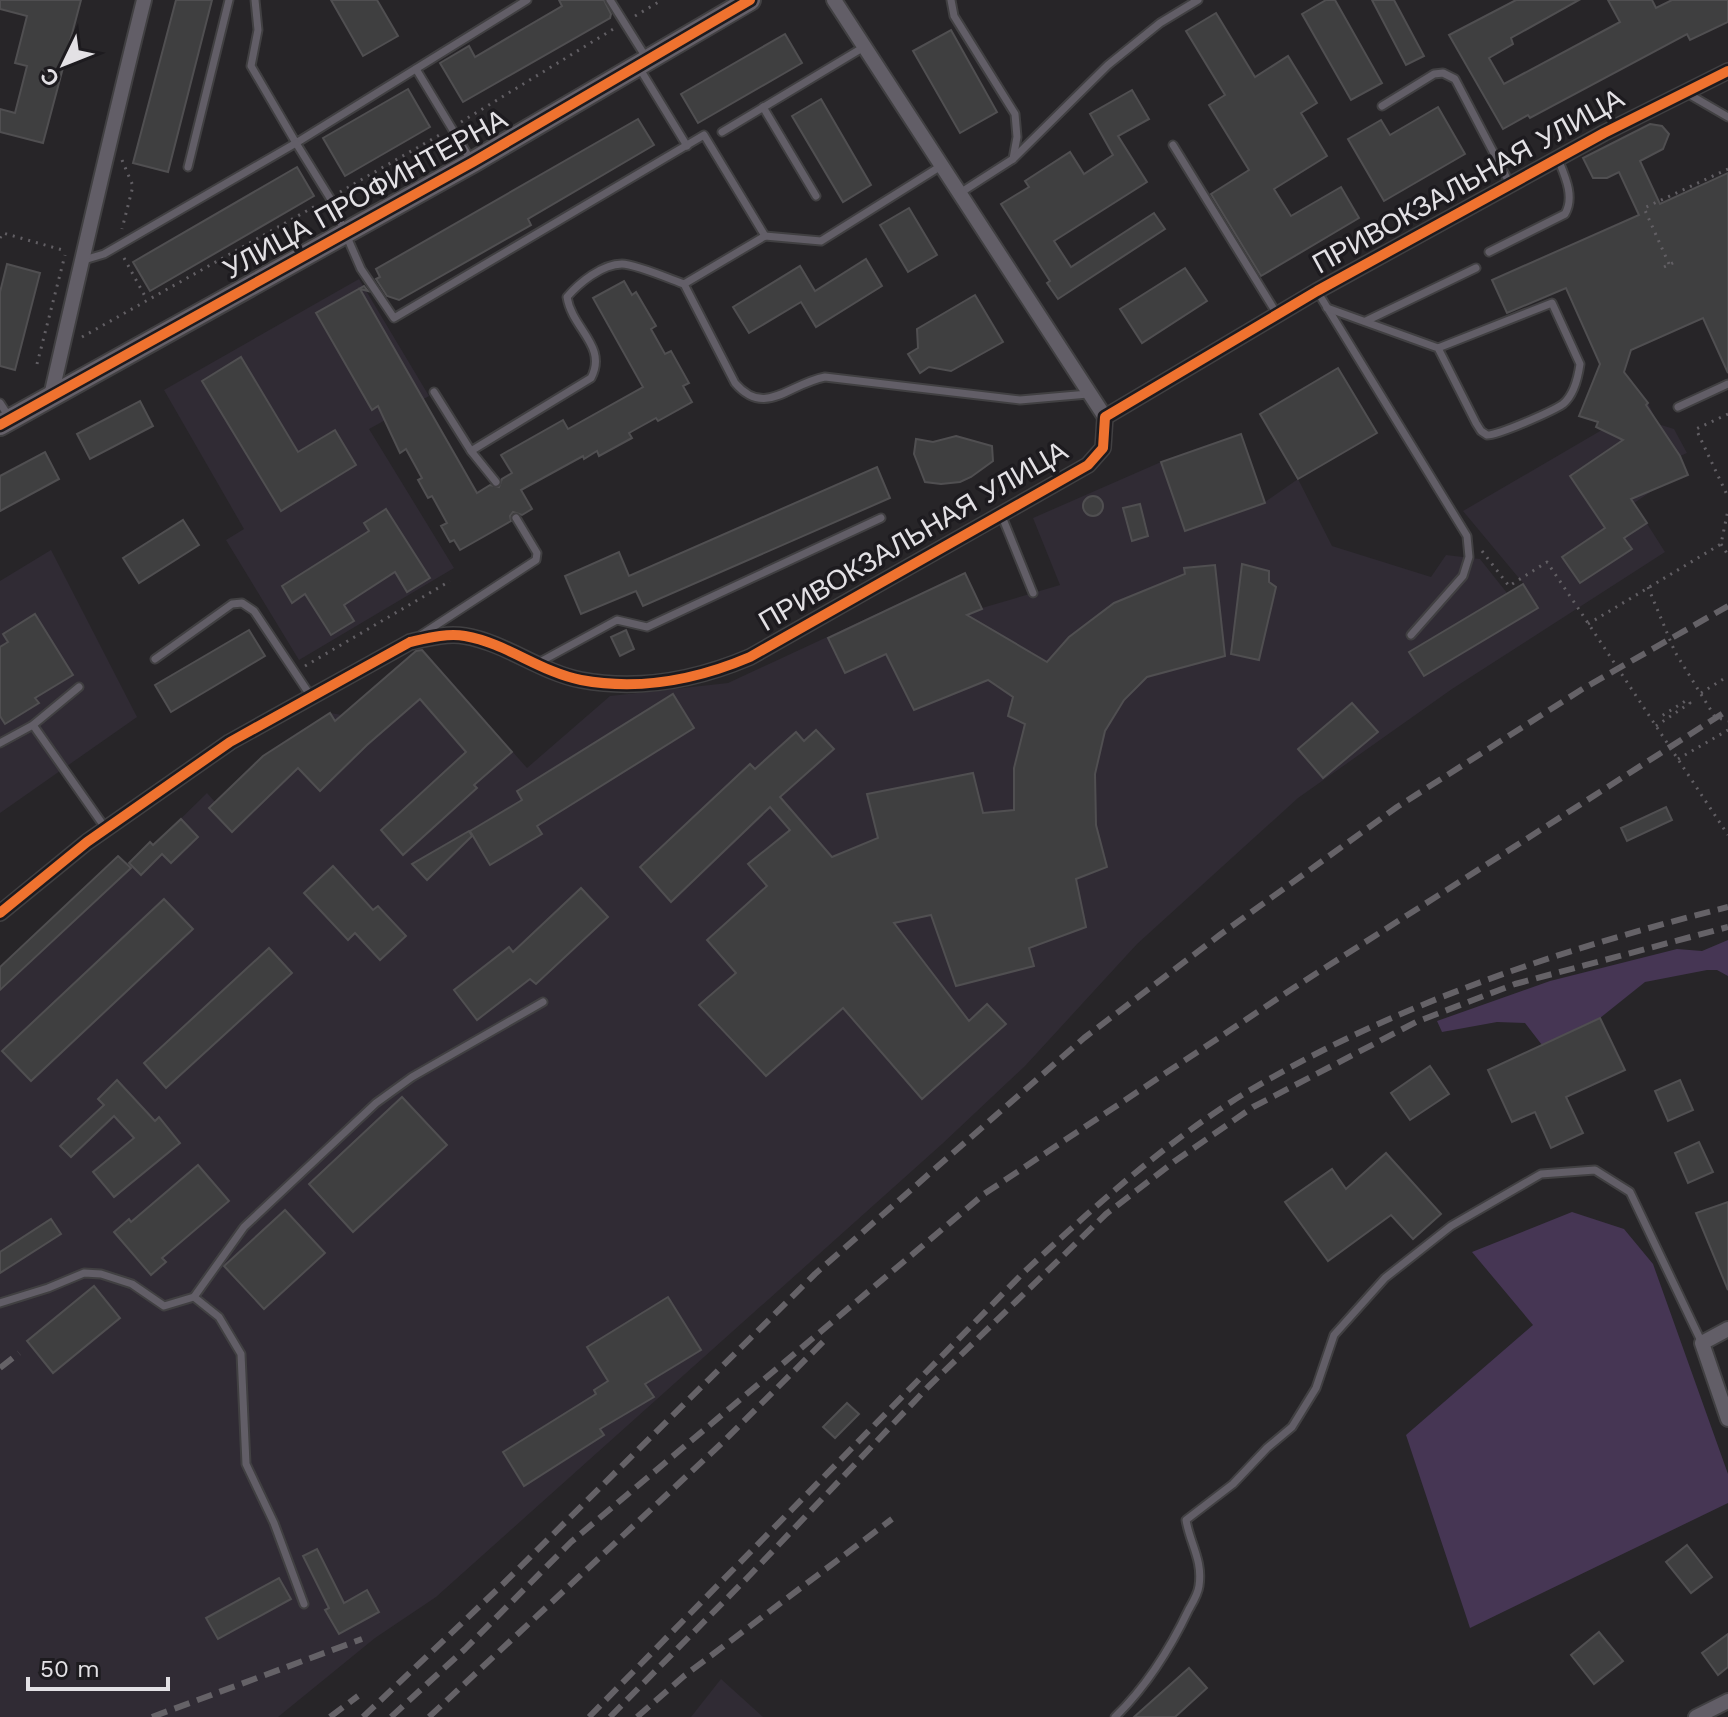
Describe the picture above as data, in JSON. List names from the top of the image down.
{
  "streets": {
    "street": ["ПРИВОКЗАЛЬНАЯ УЛИЦА", "УЛИЦА ПРОФИНТЕРНА"]
  },
  "scale_bar": "50 m",
  "north": "bottom left"
}
